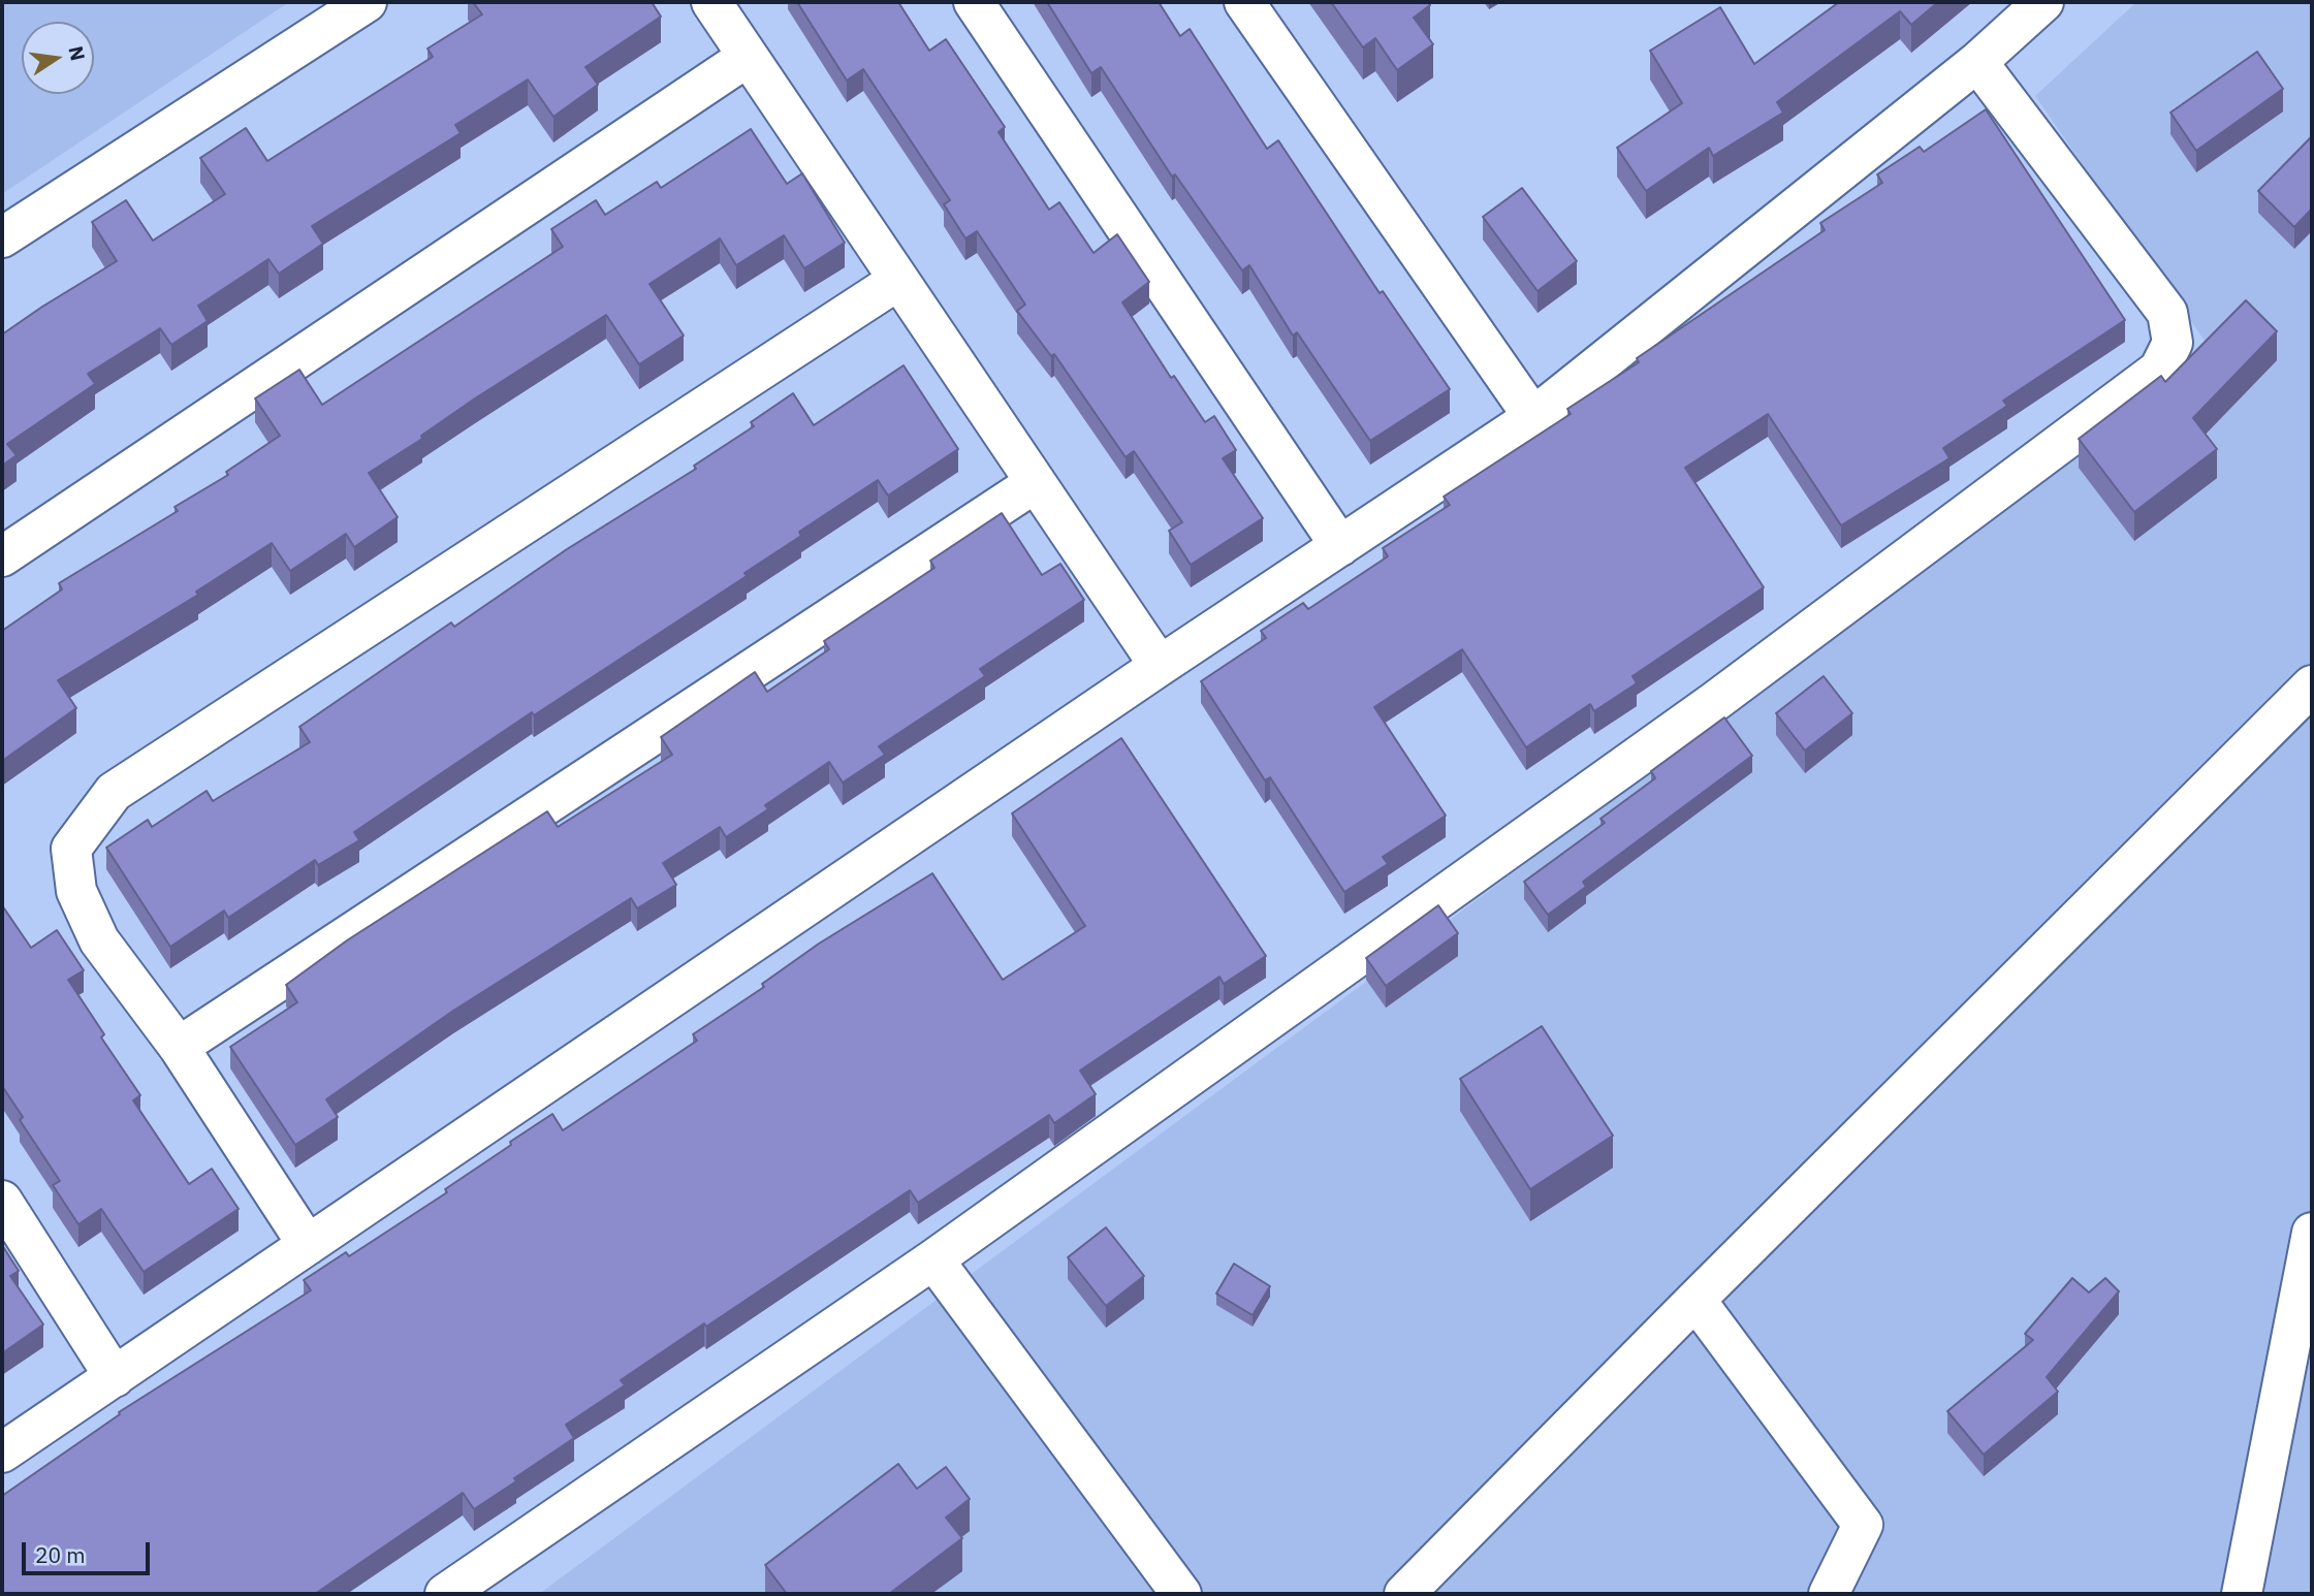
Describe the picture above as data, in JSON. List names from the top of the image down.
{
  "scale_bar": "20 m",
  "north": "right"
}
